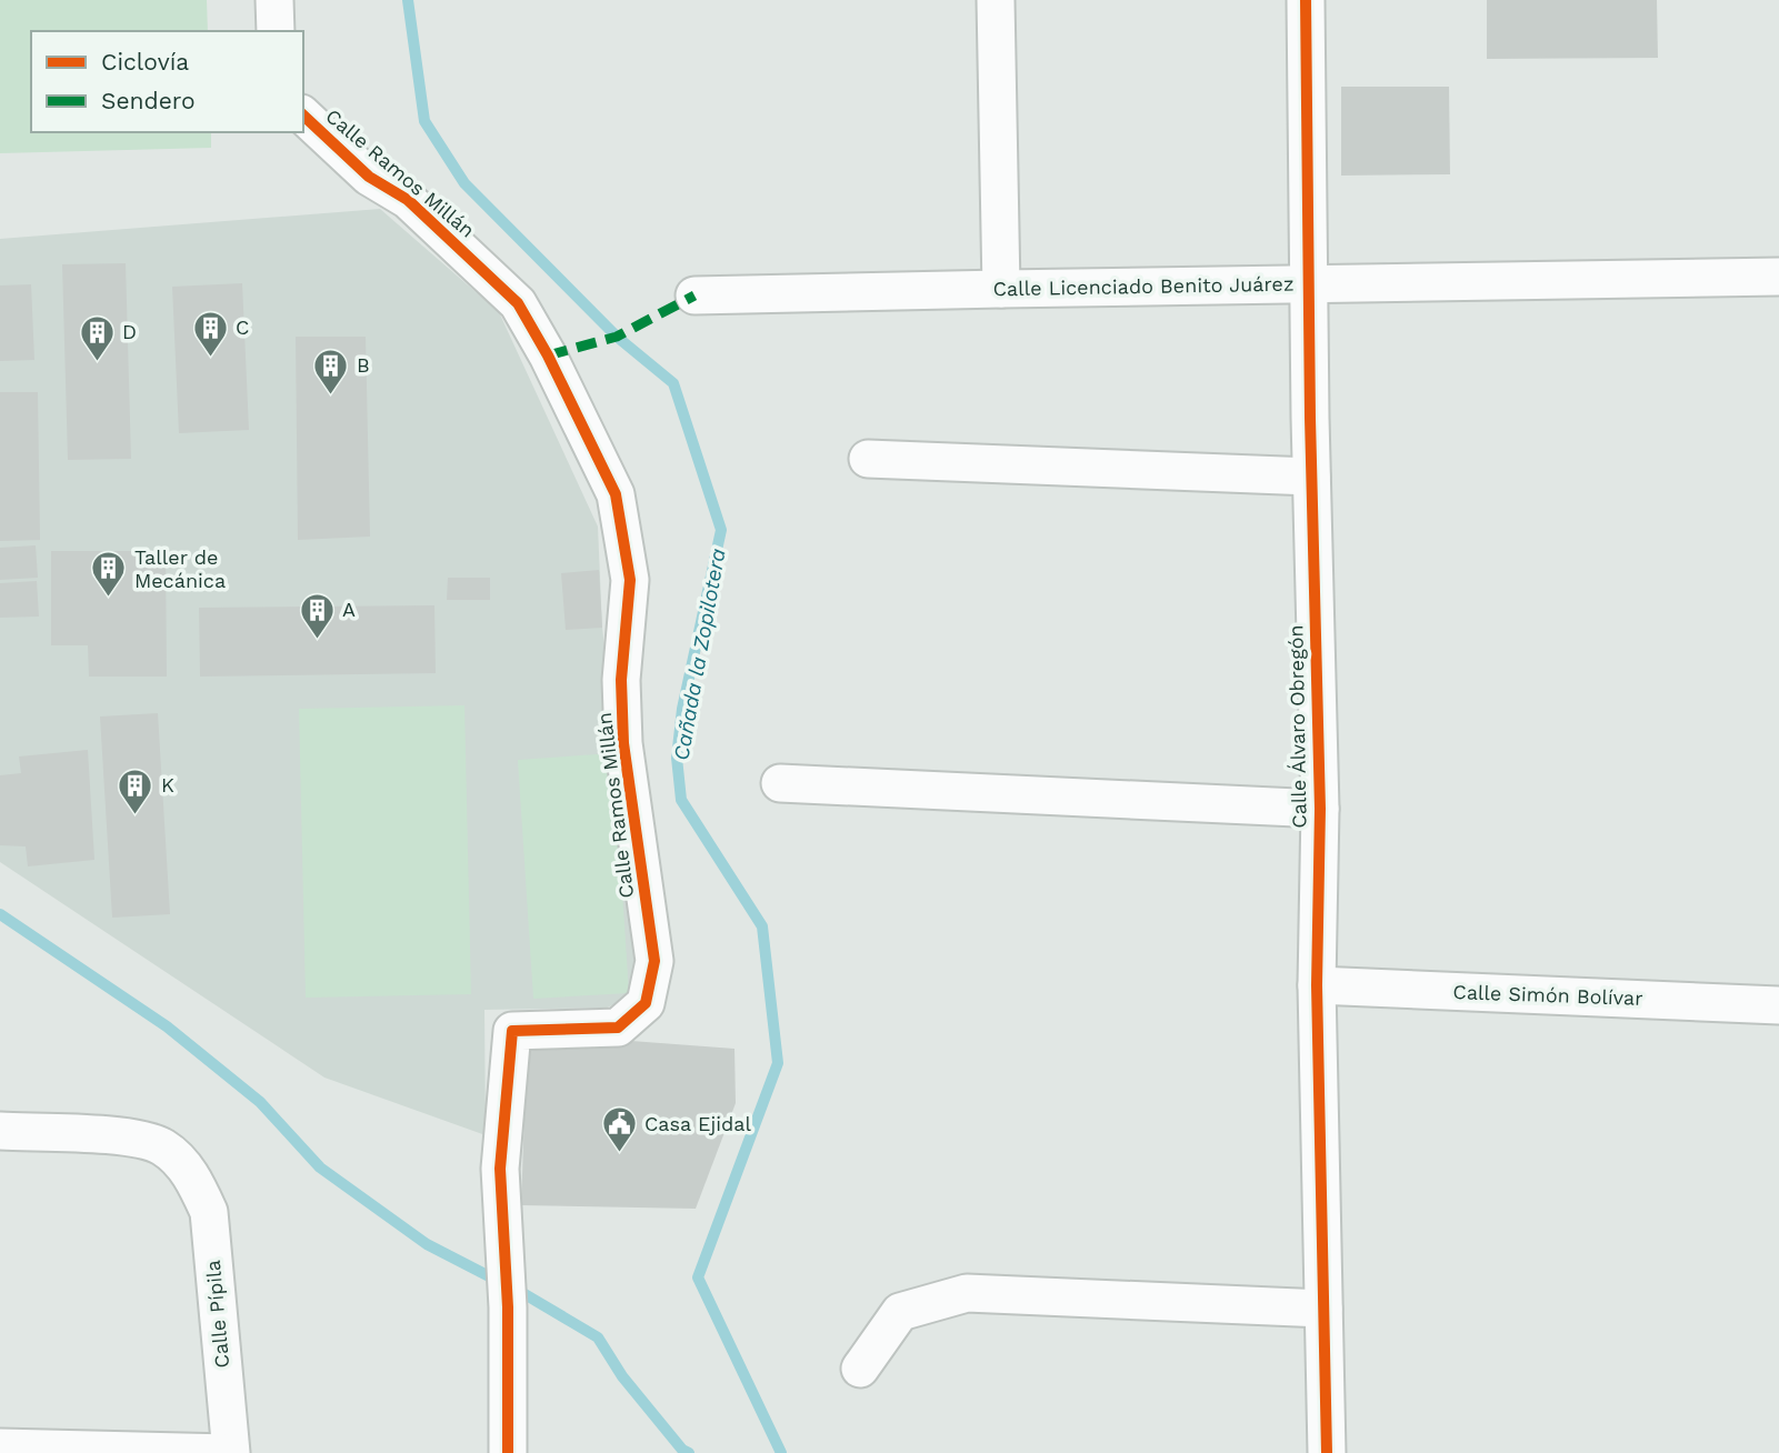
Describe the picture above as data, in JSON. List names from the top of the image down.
{
  "streets": {
    "street": [
      "Calle Ramos Millán",
      "Calle Licenciado Benito Juárez",
      "Calle Álvaro Obregón",
      "Calle Simón Bolívar",
      "Calle Pípila"
    ]
  },
  "crossings": [
    ["Calle Licenciado Benito Juárez", "Calle Álvaro Obregón"],
    ["Calle Álvaro Obregón", "Calle Simón Bolívar"]
  ],
  "water": ["Cañada la Zopilotera"],
  "places": {
    "building": [
      "C",
      "D",
      "B",
      "Taller de Mecánica",
      "A",
      "K"
    ],
    "public building": ["Casa Ejidal"]
  },
  "legend": ["Ciclovía", "Sendero"]
}
